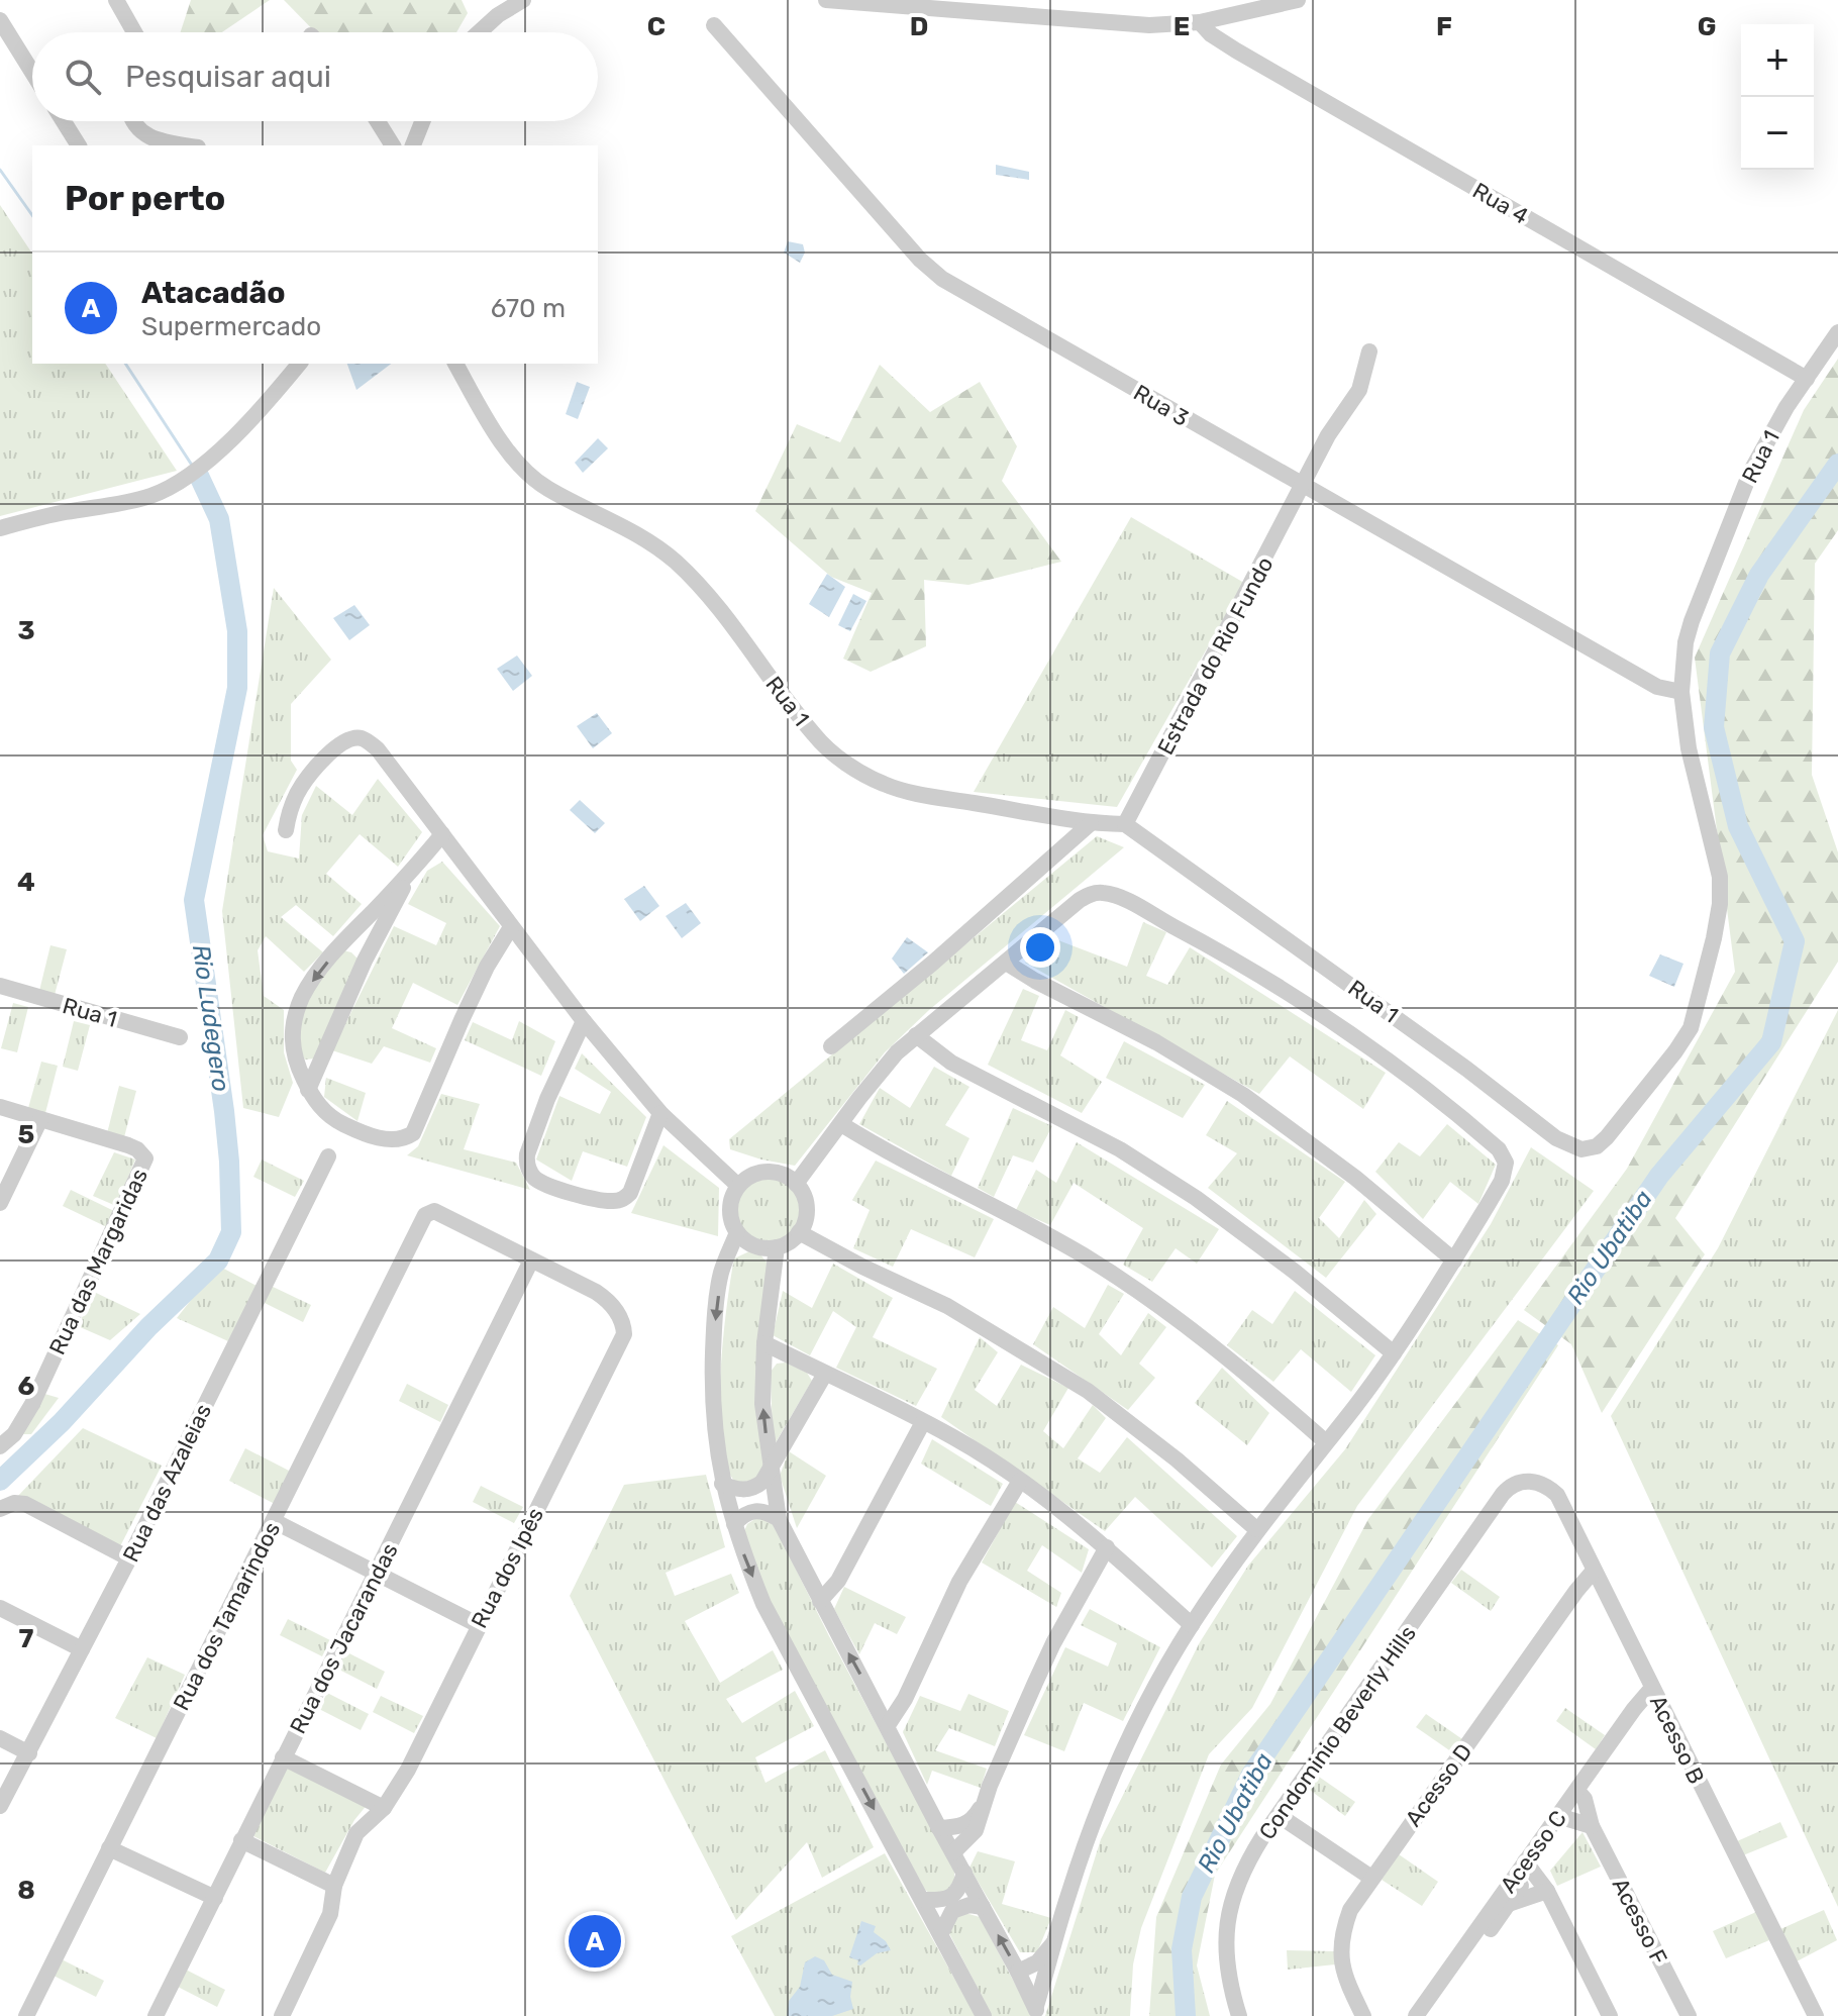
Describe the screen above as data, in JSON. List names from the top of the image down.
{
  "streets": {
    "street": [
      "Rua 4",
      "Rua 3",
      "Rua 1",
      "Estrada do Rio Fundo",
      "Rua das Margaridas",
      "Rua das Azaleias",
      "Rua dos Ipês",
      "Rua dos Tamarindos",
      "Rua dos Jacarandas",
      "Condominio Beverly Hills",
      "Acesso B",
      "Acesso D",
      "Acesso C",
      "Acesso F"
    ]
  },
  "crossings": [
    ["Rua 4", "Rua 1"],
    ["Rua 3", "Rua 1"],
    ["Rua 3", "Estrada do Rio Fundo"],
    ["Rua 1", "Estrada do Rio Fundo"],
    ["Rua dos Ipês", "Rua dos Tamarindos"],
    ["Rua dos Ipês", "Rua dos Jacarandas"],
    ["Condominio Beverly Hills", "Acesso B"],
    ["Acesso B", "Acesso D"],
    ["Acesso B", "Acesso C"],
    ["Acesso C", "Acesso F"]
  ],
  "water": ["Rio Ludegero", "Rio Ubatiba"],
  "page": {
    "map_buttons": ["+", "−"],
    "search": "Pesquisar aqui",
    "heading": "Por perto",
    "list": [
      {
        "mark": "A",
        "name": "Atacadão",
        "note": "Supermercado",
        "value": "670 m"
      }
    ],
    "pins": "A"
  },
  "grid": {
    "columns": [
      "C",
      "D",
      "E",
      "F",
      "G"
    ],
    "rows": [
      "3",
      "4",
      "5",
      "6",
      "7",
      "8"
    ]
  }
}
